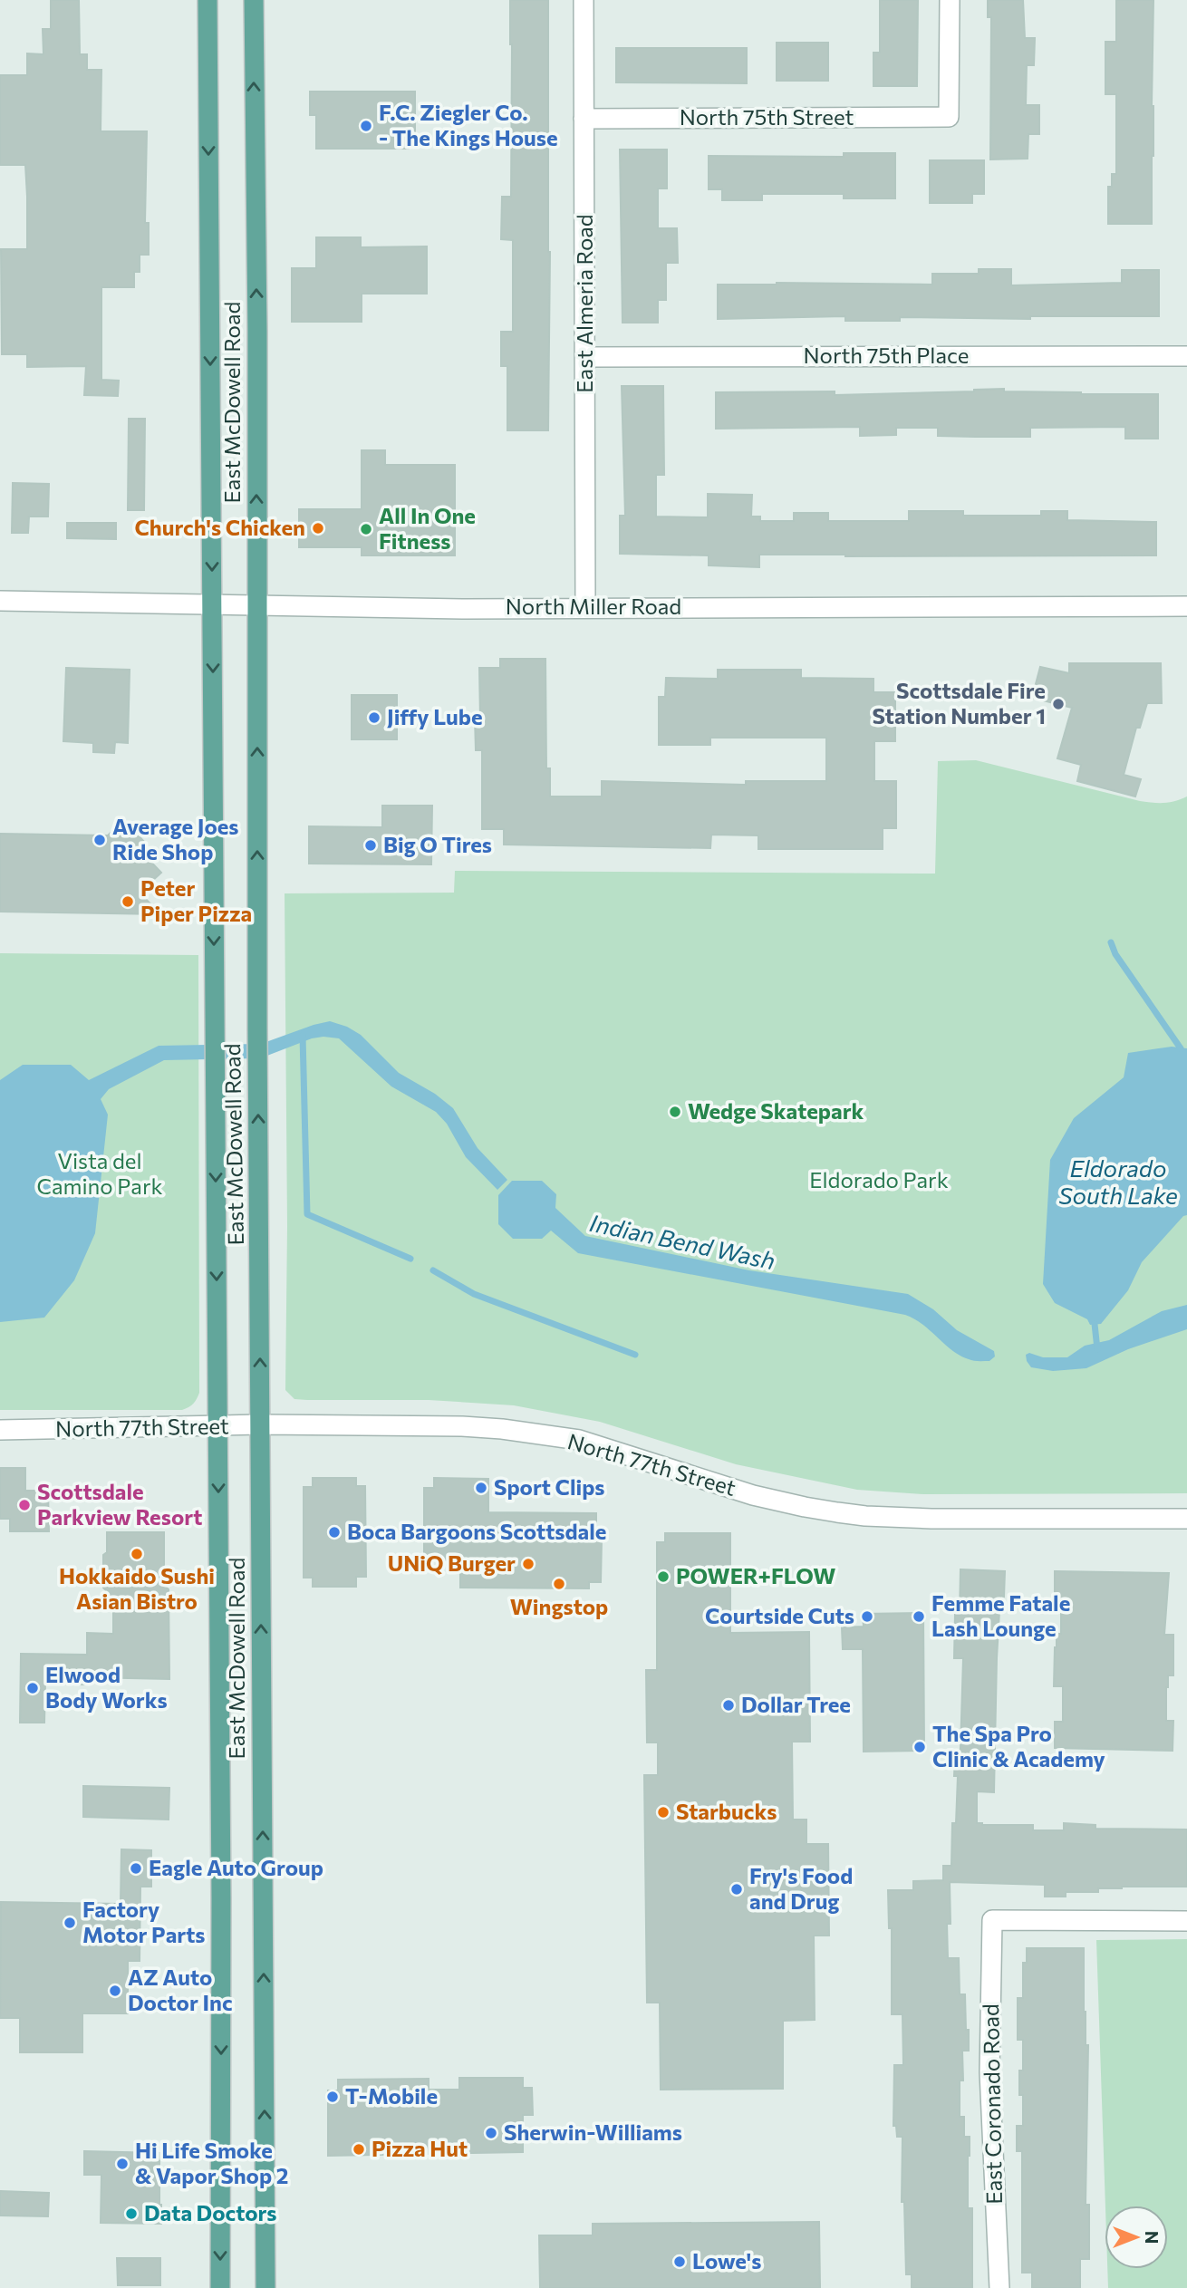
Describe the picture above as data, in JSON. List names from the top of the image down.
{
  "streets": {
    "main road": ["East McDowell Road"],
    "street": [
      "North 75th Street",
      "East Almeria Road",
      "North 75th Place",
      "North Miller Road",
      "North 77th Street",
      "East Coronado Road"
    ]
  },
  "crossings": [
    ["North 75th Street", "East Almeria Road"],
    ["East Almeria Road", "North 75th Place"],
    ["East Almeria Road", "North Miller Road"],
    ["East McDowell Road", "North Miller Road"],
    ["East McDowell Road", "North 77th Street"]
  ],
  "water": ["Eldorado South Lake", "Indian Bend Wash"],
  "parks": ["Vista del Camino Park", "Eldorado Park"],
  "places": [
    "F.C. Ziegler Co. - The Kings House",
    "Church's Chicken",
    "All In One Fitness",
    "Scottsdale Fire Station Number 1",
    "Jiffy Lube",
    "Average Joes Ride Shop",
    "Big O Tires",
    "Peter Piper Pizza",
    "Wedge Skatepark",
    "Sport Clips",
    "Scottsdale Parkview Resort",
    "Boca Bargoons Scottsdale",
    "Hokkaido Sushi Asian Bistro",
    "UNiQ Burger",
    "POWER+FLOW",
    "Wingstop",
    "Courtside Cuts",
    "Femme Fatale Lash Lounge",
    "Elwood Body Works",
    "Dollar Tree",
    "The Spa Pro Clinic & Academy",
    "Starbucks",
    "Eagle Auto Group",
    "Fry's Food and Drug",
    "Factory Motor Parts",
    "AZ Auto Doctor Inc",
    "T-Mobile",
    "Sherwin-Williams",
    "Pizza Hut",
    "Hi Life Smoke & Vapor Shop 2",
    "Data Doctors",
    "Lowe's"
  ],
  "north": "right"
}
